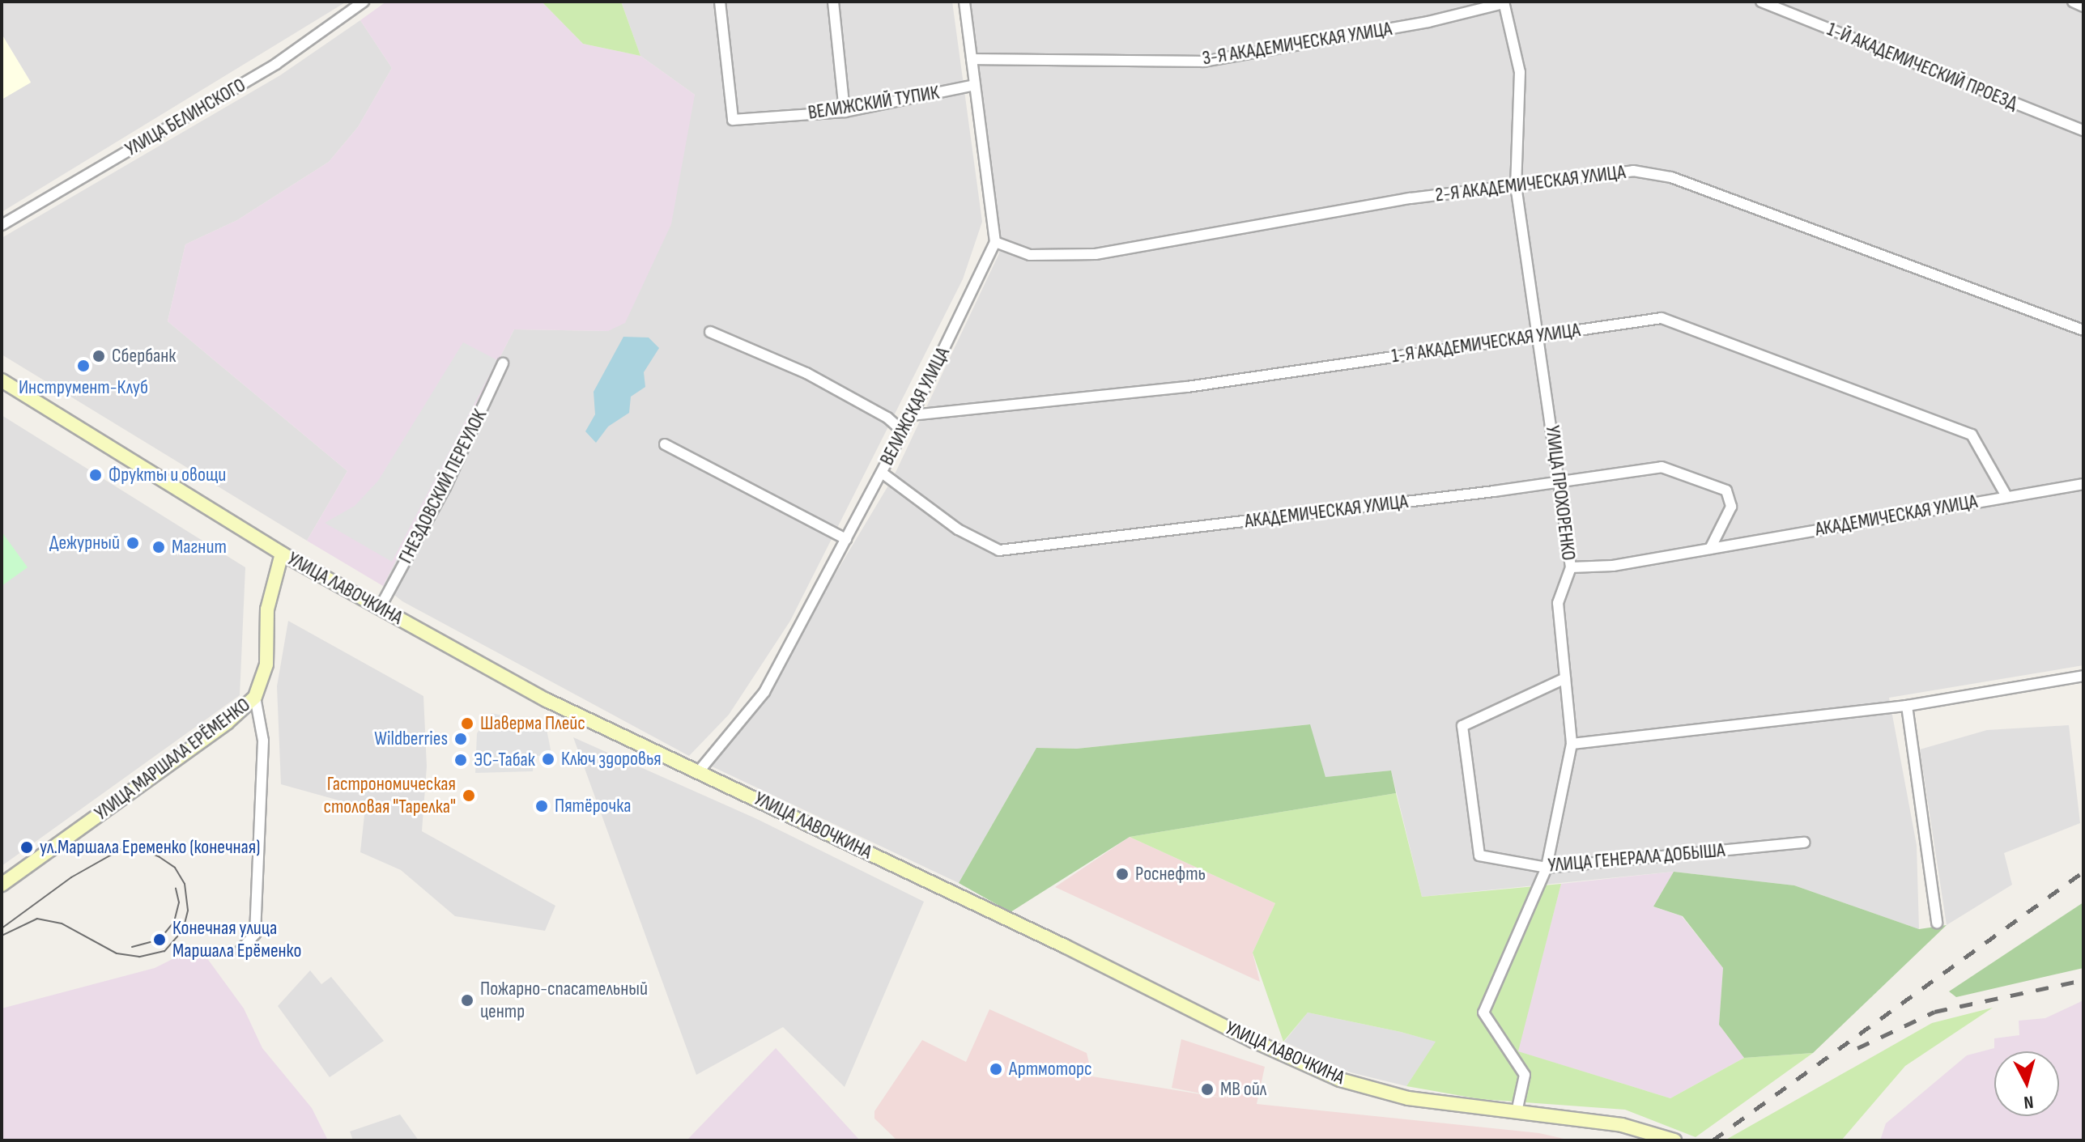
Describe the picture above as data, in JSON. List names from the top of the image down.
{
  "streets": {
    "main road": ["УЛИЦА ЛАВОЧКИНА", "УЛИЦА МАРШАЛА ЕРЁМЕНКО"],
    "street": [
      "3-Я АКАДЕМИЧЕСКАЯ УЛИЦА",
      "1-Й АКАДЕМИЧЕСКИЙ ПРОЕЗД",
      "ВЕЛИЖСКИЙ ТУПИК",
      "УЛИЦА БЕЛИНСКОГО",
      "2-Я АКАДЕМИЧЕСКАЯ УЛИЦА",
      "1-Я АКАДЕМИЧЕСКАЯ УЛИЦА",
      "ВЕЛИЖСКАЯ УЛИЦА",
      "ГНЕЗДОВСКИЙ ПЕРЕУЛОК",
      "УЛИЦА ПРОХОРЕНКО",
      "АКАДЕМИЧЕСКАЯ УЛИЦА",
      "УЛИЦА ГЕНЕРАЛА ДОБЫША"
    ]
  },
  "crossings": [
    ["3-Я АКАДЕМИЧЕСКАЯ УЛИЦА", "УЛИЦА ПРОХОРЕНКО"],
    ["2-Я АКАДЕМИЧЕСКАЯ УЛИЦА", "ВЕЛИЖСКАЯ УЛИЦА"],
    ["2-Я АКАДЕМИЧЕСКАЯ УЛИЦА", "УЛИЦА ПРОХОРЕНКО"],
    ["1-Я АКАДЕМИЧЕСКАЯ УЛИЦА", "ВЕЛИЖСКАЯ УЛИЦА"],
    ["1-Я АКАДЕМИЧЕСКАЯ УЛИЦА", "УЛИЦА ПРОХОРЕНКО"],
    ["1-Я АКАДЕМИЧЕСКАЯ УЛИЦА", "АКАДЕМИЧЕСКАЯ УЛИЦА"],
    ["ВЕЛИЖСКАЯ УЛИЦА", "АКАДЕМИЧЕСКАЯ УЛИЦА"],
    ["ВЕЛИЖСКАЯ УЛИЦА", "УЛИЦА ЛАВОЧКИНА"],
    ["ГНЕЗДОВСКИЙ ПЕРЕУЛОК", "УЛИЦА ЛАВОЧКИНА"],
    ["УЛИЦА ПРОХОРЕНКО", "АКАДЕМИЧЕСКАЯ УЛИЦА"],
    ["УЛИЦА ПРОХОРЕНКО", "УЛИЦА ЛАВОЧКИНА"],
    ["УЛИЦА ПРОХОРЕНКО", "УЛИЦА ГЕНЕРАЛА ДОБЫША"],
    ["УЛИЦА ЛАВОЧКИНА", "УЛИЦА МАРШАЛА ЕРЁМЕНКО"]
  ],
  "places": [
    "Сбербанк",
    "Инструмент-Клуб",
    "Фрукты и овощи",
    "Дежурный",
    "Магнит",
    "Шаверма Плейс",
    "Wildberries",
    "Ключ здоровья",
    "ЭС-Табак",
    "Гастрономическая столовая \"Тарелка\"",
    "Пятёрочка",
    "ул.Маршала Еременко (конечная)",
    "Роснефть",
    "Конечная улица Маршала Ерёменко",
    "Пожарно-спасательный центр",
    "Артмоторс",
    "МВ ойл"
  ],
  "north": "bottom"
}
